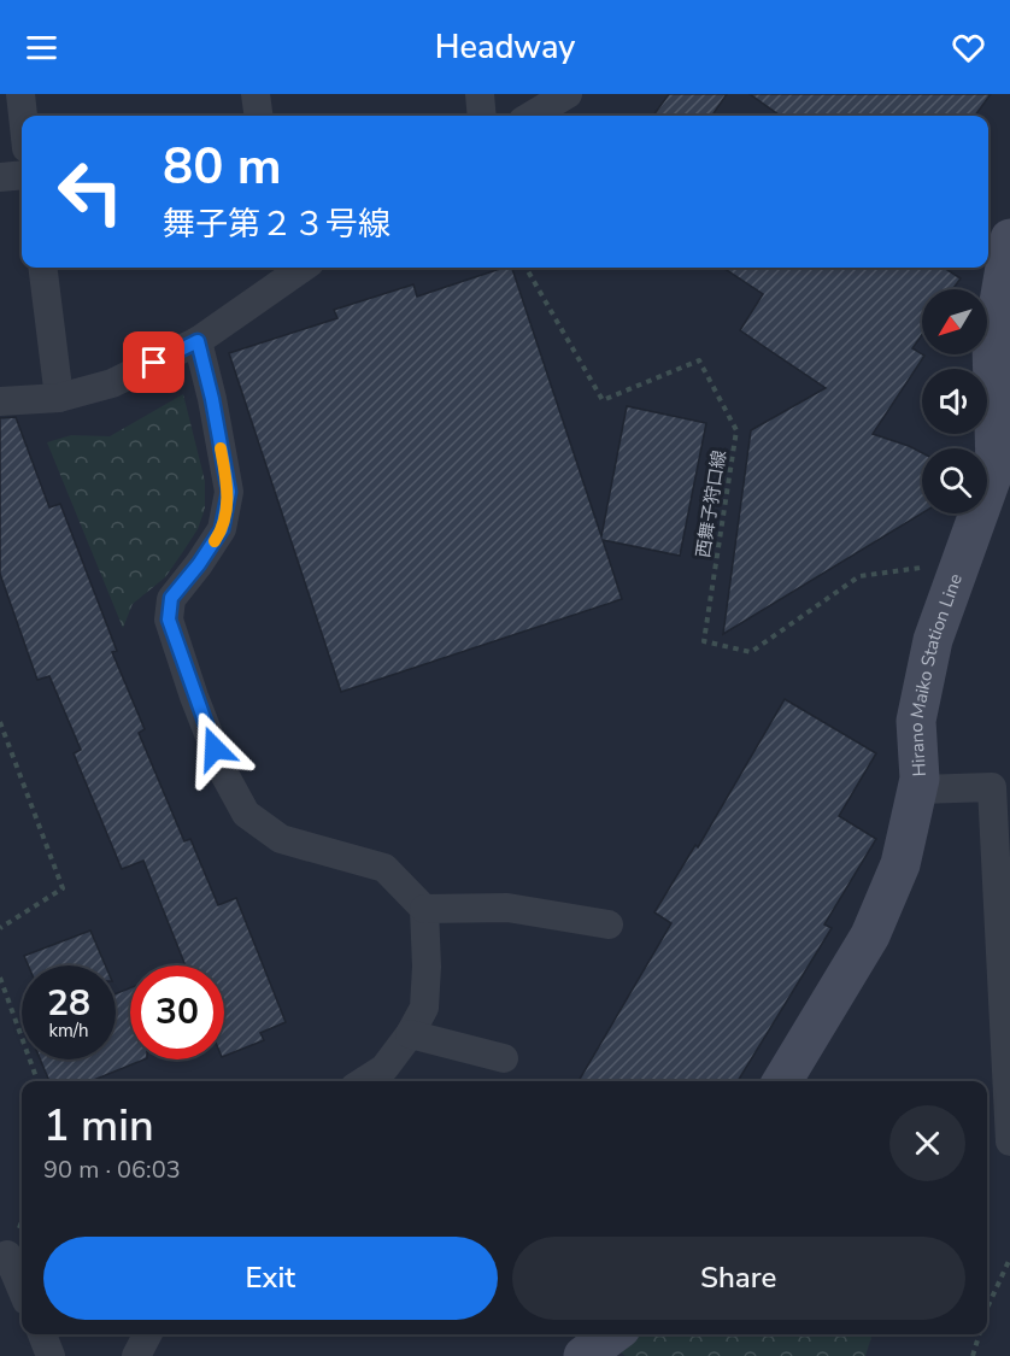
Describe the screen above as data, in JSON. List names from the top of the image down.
{
  "streets": {
    "main road": ["Hirano Maiko Station Line"],
    "path": ["西舞子狩口線"]
  },
  "crossings": [
    ["西舞子狩口線", "Hirano Maiko Station Line"]
  ],
  "north": "bottom left",
  "page": {
    "header": "Headway",
    "turn": ["80 m", "舞子第２３号線"],
    "speed": "28 km/h",
    "limit": "30",
    "heading": ["1 min", "90 m · 06:03"],
    "buttons": ["Exit", "Share"]
  }
}
